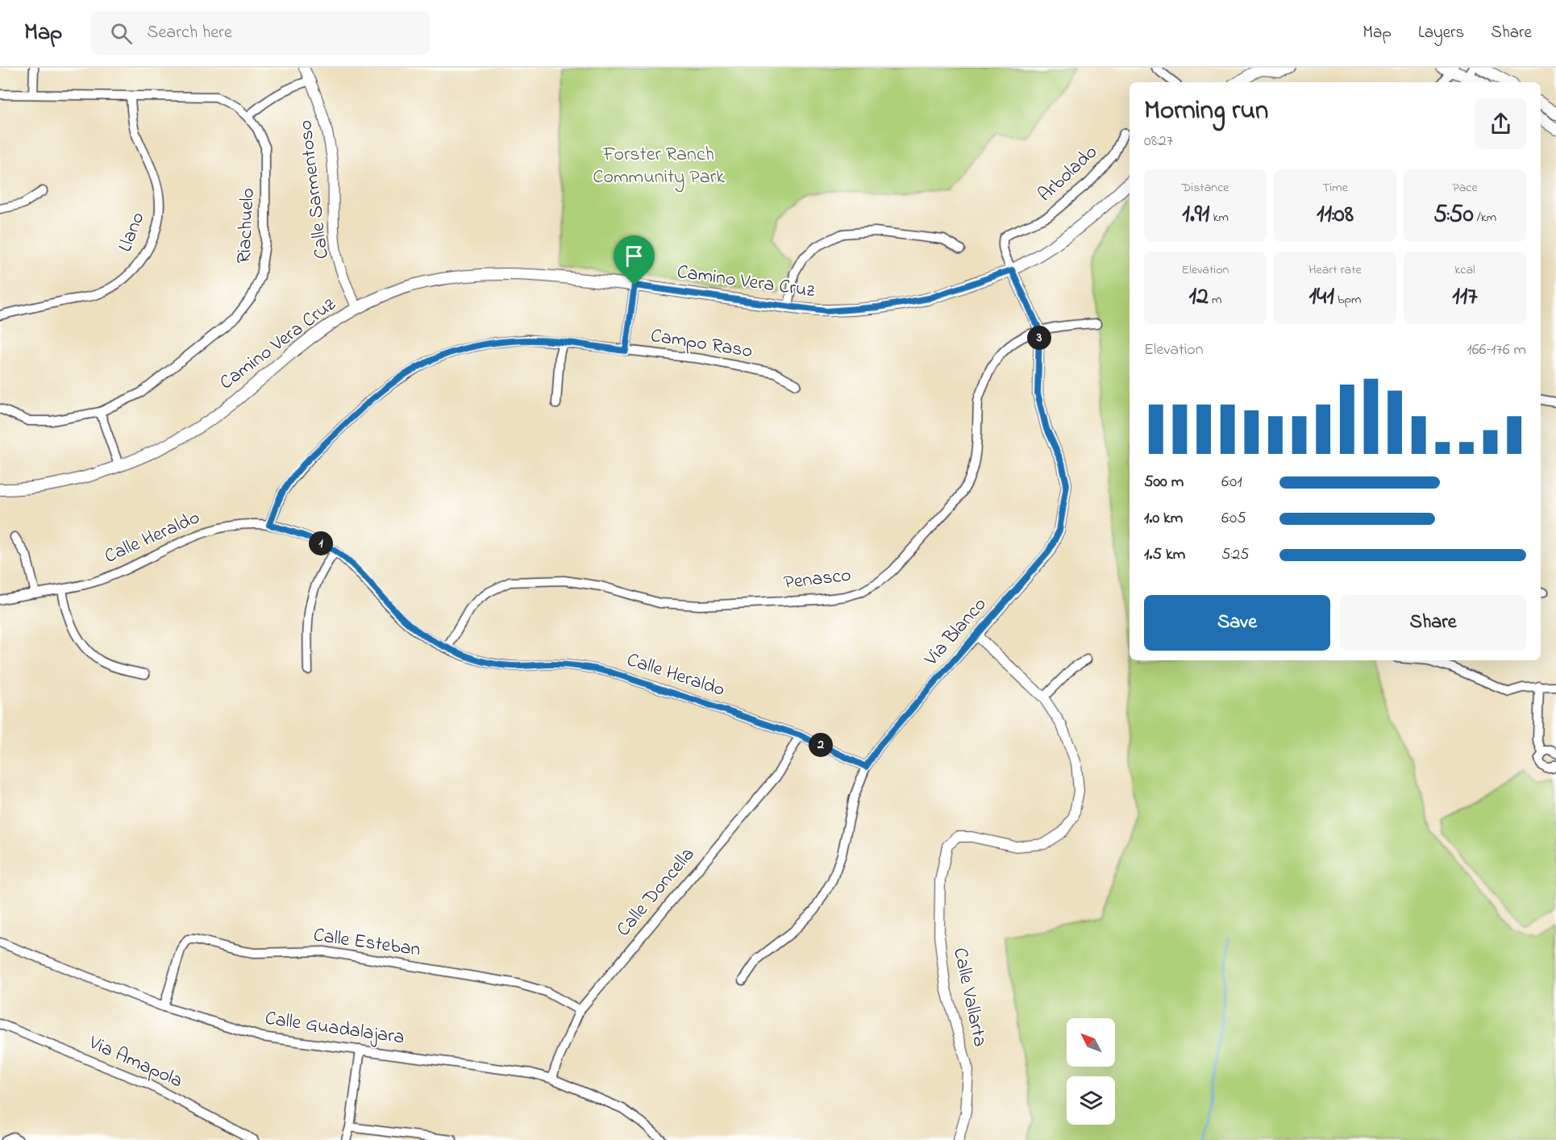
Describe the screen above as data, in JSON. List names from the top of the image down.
{
  "streets": {
    "main road": ["Camino Vera Cruz"],
    "street": [
      "Arbolado",
      "Calle Sarmentoso",
      "Riachuelo",
      "Llano",
      "Campo Raso",
      "Calle Heraldo",
      "Penasco",
      "Via Blanco",
      "Calle Doncella",
      "Calle Esteban",
      "Calle Vallarta",
      "Calle Guadalajara",
      "Via Amapola"
    ]
  },
  "crossings": [
    ["Arbolado", "Camino Vera Cruz"],
    ["Arbolado", "Via Blanco"],
    ["Calle Sarmentoso", "Camino Vera Cruz"],
    ["Riachuelo", "Llano"],
    ["Camino Vera Cruz", "Via Blanco"],
    ["Campo Raso", "Calle Heraldo"],
    ["Calle Heraldo", "Penasco"],
    ["Calle Heraldo", "Via Blanco"],
    ["Calle Heraldo", "Calle Doncella"],
    ["Penasco", "Via Blanco"],
    ["Via Blanco", "Calle Vallarta"],
    ["Calle Doncella", "Calle Esteban"],
    ["Calle Doncella", "Calle Guadalajara"],
    ["Calle Esteban", "Calle Guadalajara"]
  ],
  "parks": ["Forster Ranch Community Park"],
  "north": "top left",
  "page": {
    "header": "Map",
    "search": "Search here",
    "nav": ["Map", "Layers", "Share"],
    "heading": ["Morning run", "08:27"],
    "stats": [
      ["Distance", "1.91 km"],
      ["Time", "11:08"],
      ["Pace", "5:50 /km"],
      ["Elevation", "12 m"],
      ["Heart rate", "141 bpm"],
      ["kcal", "117"]
    ],
    "pins": ["3", "1", "2"],
    "chart": ["Elevation", "166–176 m"],
    "list": [
      {
        "name": "500 m",
        "note": "6:01"
      },
      {
        "name": "1.0 km",
        "note": "6:05"
      },
      {
        "name": "1.5 km",
        "note": "5:25"
      }
    ],
    "buttons": ["Save", "Share"]
  }
}
